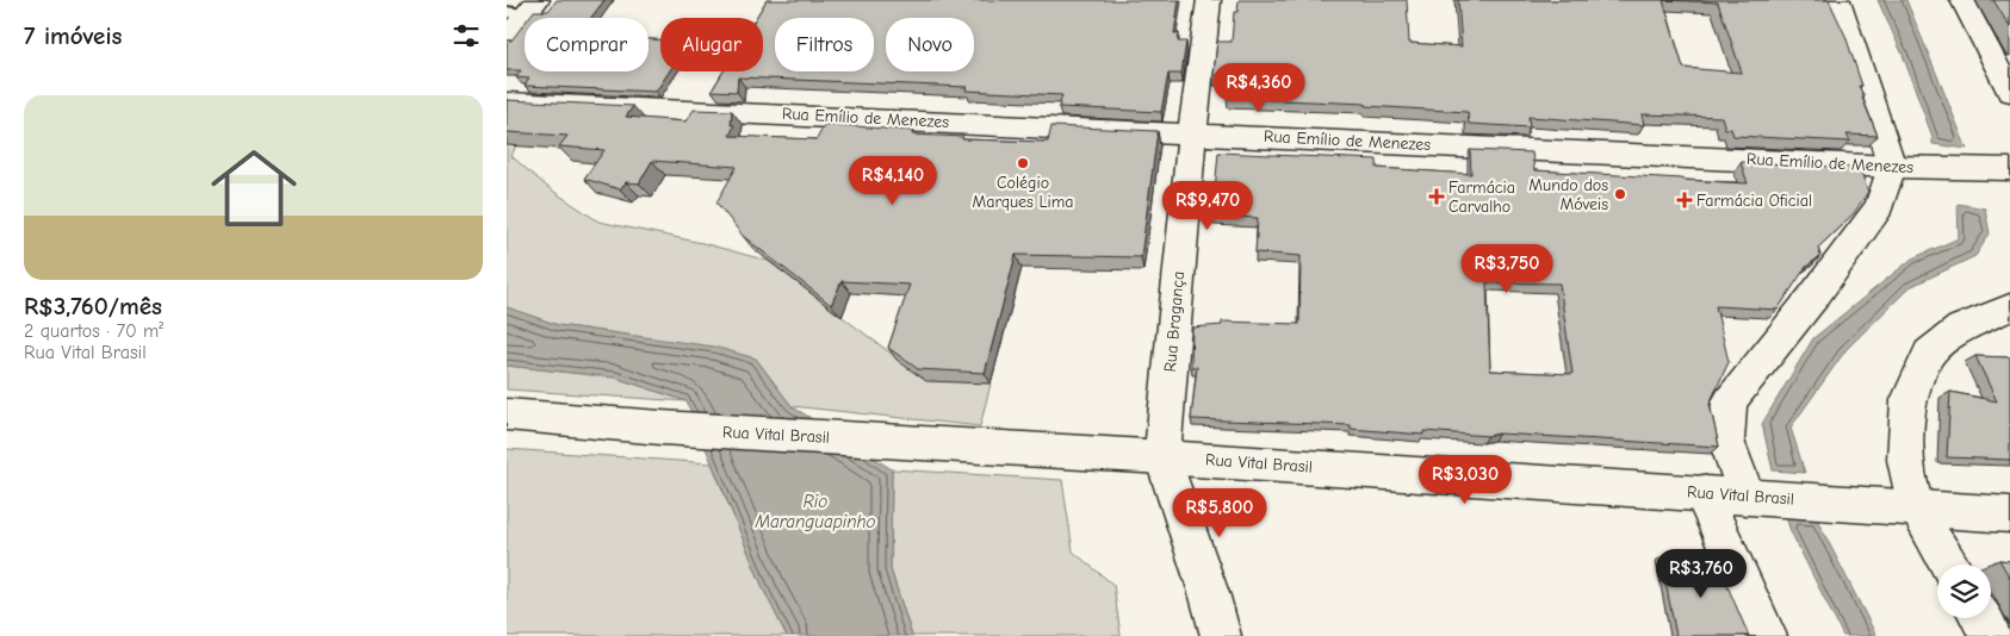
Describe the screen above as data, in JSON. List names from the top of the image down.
{
  "streets": {
    "street": ["Rua Emílio de Menezes", "Rua Bragança", "Rua Vital Brasil"]
  },
  "crossings": [
    ["Rua Emílio de Menezes", "Rua Bragança"],
    ["Rua Bragança", "Rua Vital Brasil"]
  ],
  "water": ["Rio Maranguapinho"],
  "places": {
    "other": ["Colégio Marques Lima", "Mundo dos Móveis"],
    "health": ["Farmácia Carvalho", "Farmácia Oficial"]
  },
  "page": {
    "heading": "7 imóveis",
    "chip": [
      "Comprar",
      "Alugar",
      "Filtros",
      "Novo"
    ],
    "price": [
      "R$4,360",
      "R$4,140",
      "R$9,470",
      "R$3,750",
      "R$3,030",
      "R$5,800",
      "R$3,760"
    ],
    "list": [
      {
        "name": "R$3,760/mês",
        "note": "2 quartos · 70 m² · Rua Vital Brasil"
      }
    ]
  }
}
